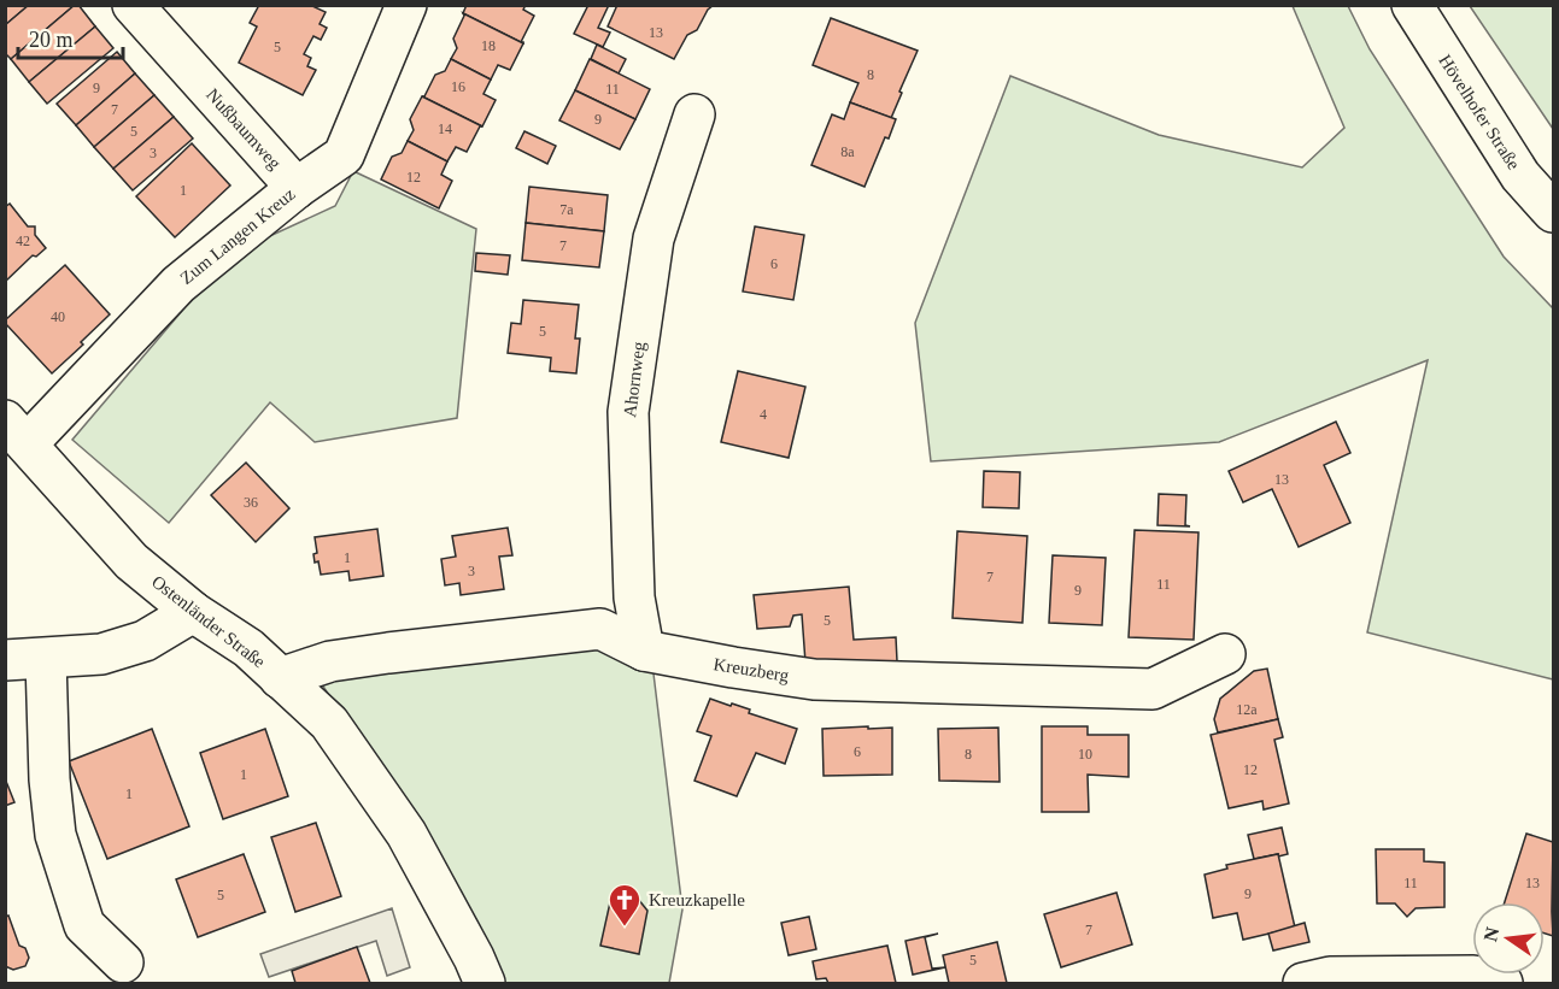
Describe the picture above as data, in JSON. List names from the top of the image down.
{
  "streets": {
    "street": [
      "Hövelhofer Straße",
      "Nußbaumweg",
      "Zum Langen Kreuz",
      "Ahornweg",
      "Ostenländer Straße",
      "Kreuzberg"
    ]
  },
  "crossings": [
    ["Nußbaumweg", "Zum Langen Kreuz"],
    ["Zum Langen Kreuz", "Ostenländer Straße"],
    ["Ahornweg", "Kreuzberg"],
    ["Ostenländer Straße", "Kreuzberg"]
  ],
  "places": {
    "church": ["Kreuzkapelle"]
  },
  "house_numbers": [
    "13",
    "18",
    "5",
    "8",
    "16",
    "9",
    "11",
    "7",
    "9",
    "14",
    "5",
    "8a",
    "3",
    "12",
    "1",
    "7a",
    "42",
    "7",
    "6",
    "40",
    "5",
    "4",
    "13",
    "36",
    "1",
    "3",
    "7",
    "11",
    "9",
    "5",
    "12a",
    "6",
    "8",
    "10",
    "12",
    "1",
    "1",
    "11",
    "13",
    "9",
    "5",
    "7",
    "5"
  ],
  "scale_bar": "20 m",
  "north": "left"
}
